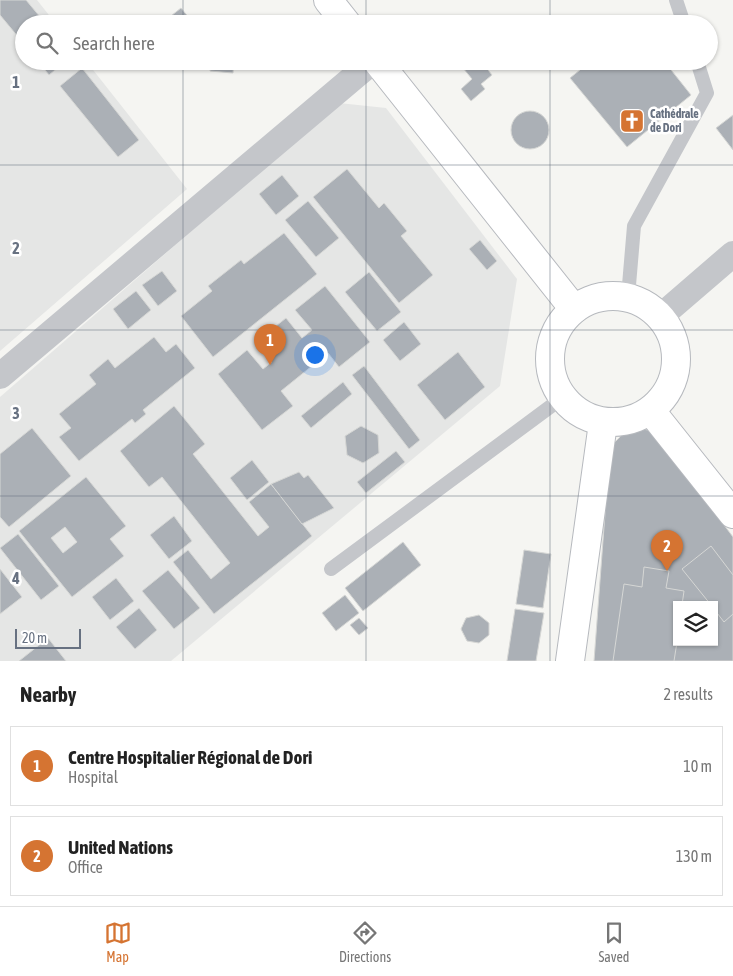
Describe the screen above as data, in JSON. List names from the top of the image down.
{
  "places": {
    "church": ["Cathédrale de Dori"]
  },
  "scale_bar": "20 m",
  "page": {
    "search": "Search here",
    "pins": ["1", "2"],
    "scale": "20 m",
    "heading": ["Nearby", "2 results"],
    "list": [
      {
        "mark": "1",
        "name": "Centre Hospitalier Régional de Dori",
        "note": "Hospital",
        "value": "10 m"
      },
      {
        "mark": "2",
        "name": "United Nations",
        "note": "Office",
        "value": "130 m"
      }
    ],
    "nav": ["Map", "Directions", "Saved"]
  },
  "grid": {
    "rows": [
      "1",
      "2",
      "3",
      "4"
    ]
  }
}
